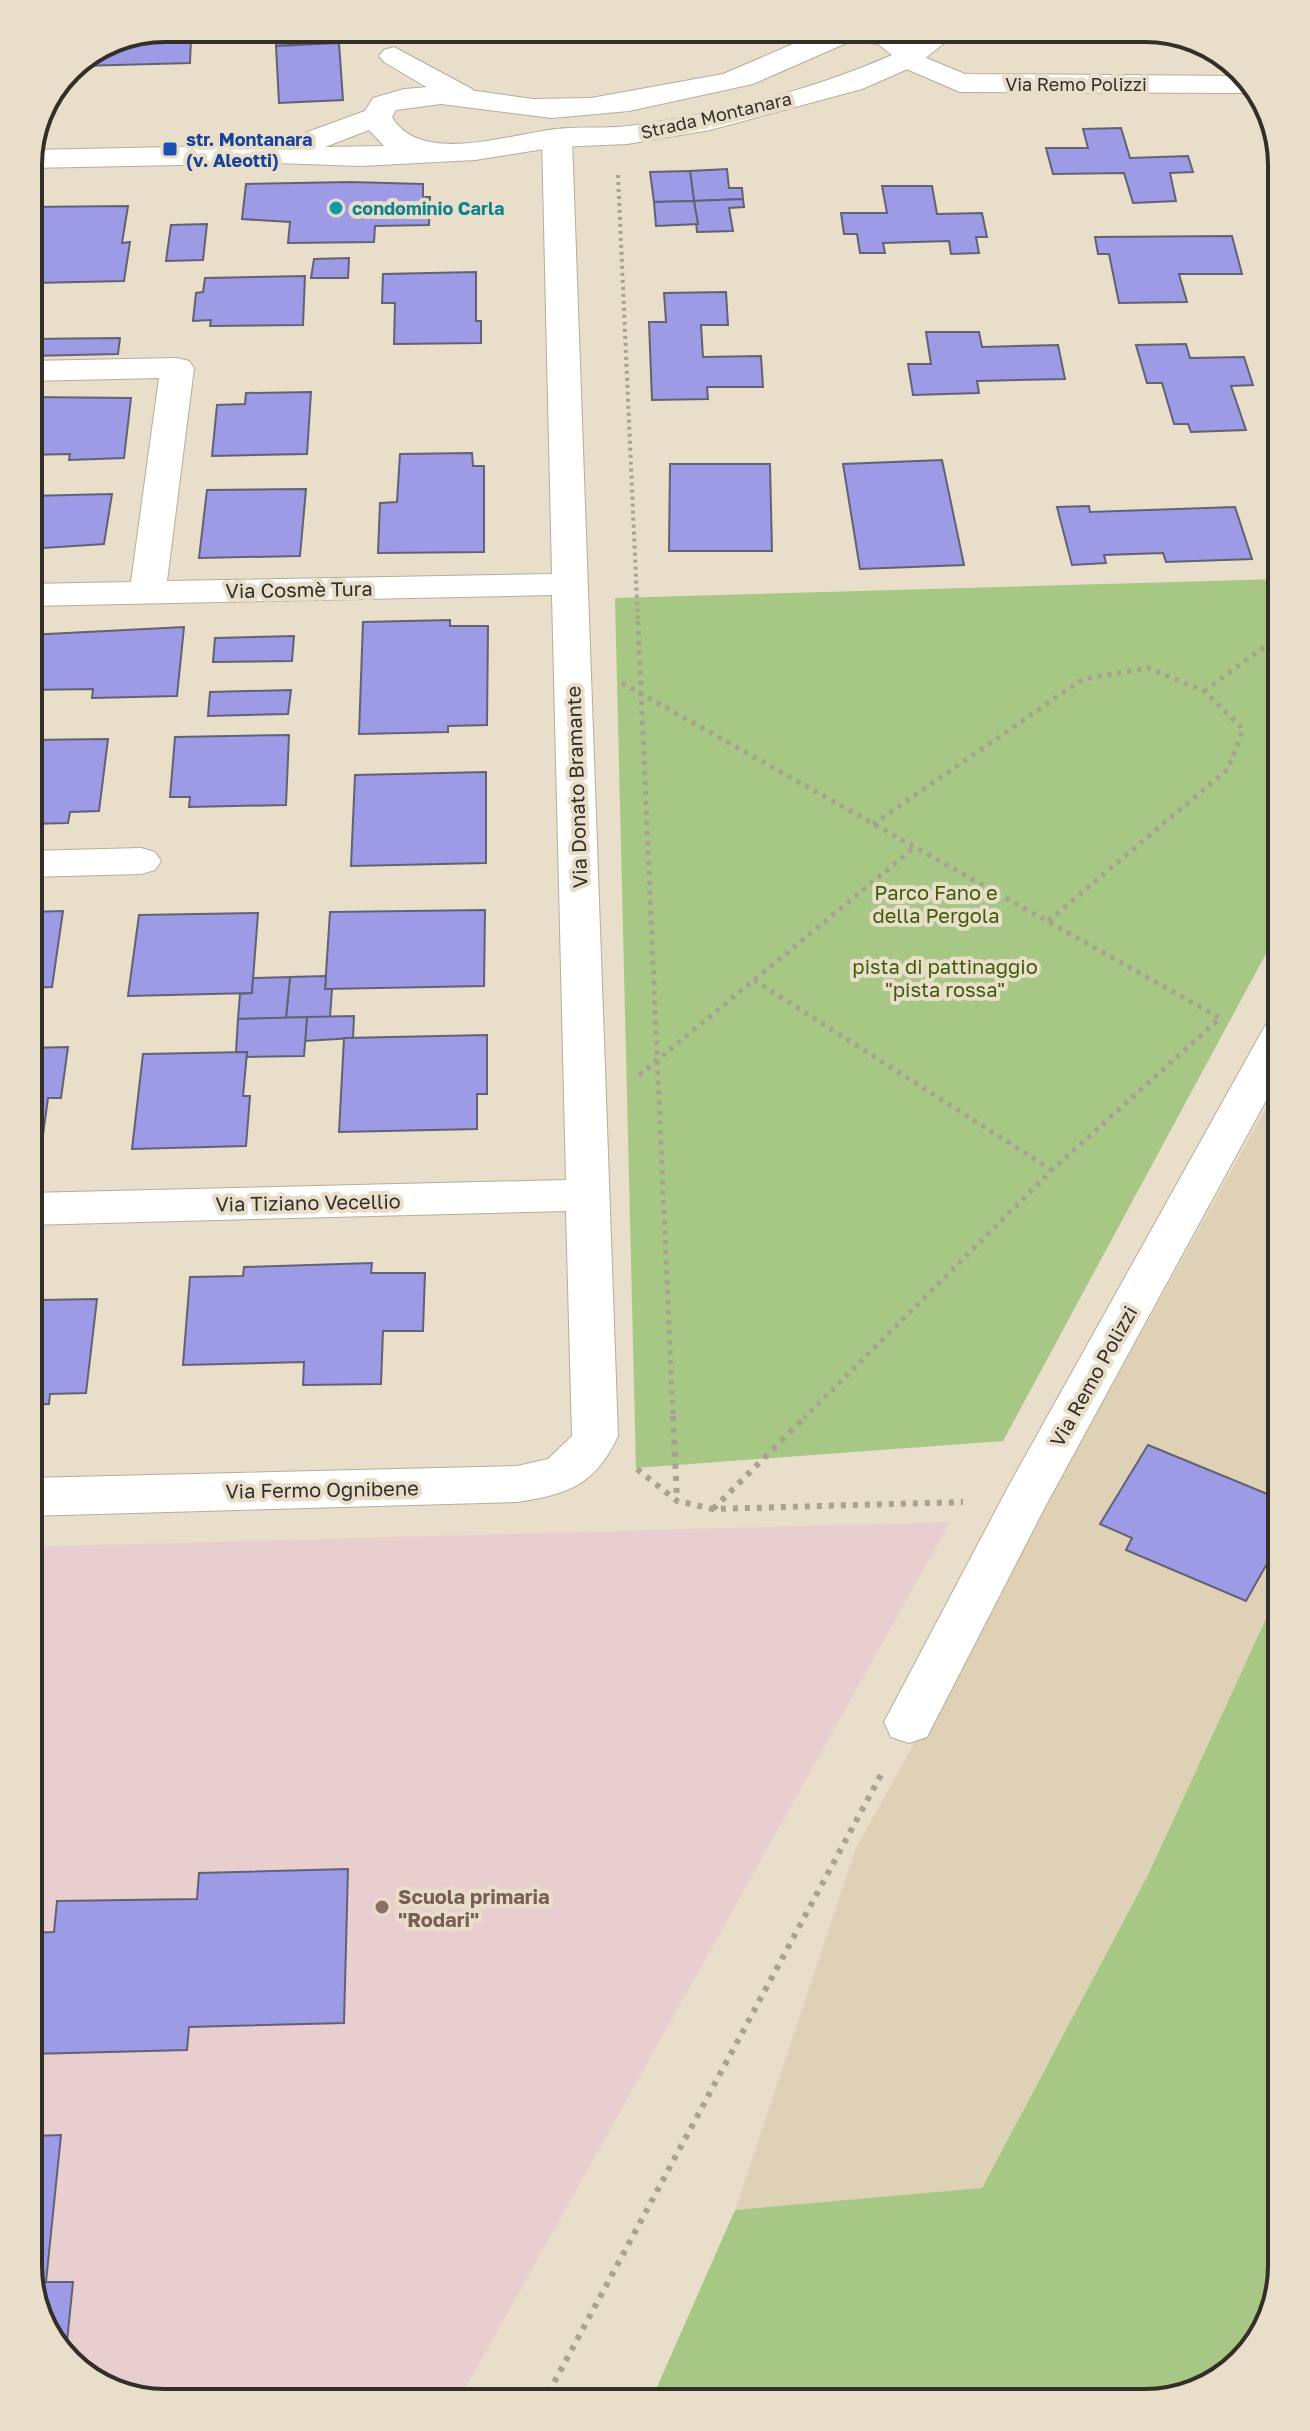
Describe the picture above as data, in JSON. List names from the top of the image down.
{
  "streets": {
    "street": [
      "Via Remo Polizzi",
      "Strada Montanara",
      "Via Cosmè Tura",
      "Via Donato Bramante",
      "Via Tiziano Vecellio",
      "Via Fermo Ognibene"
    ]
  },
  "crossings": [
    ["Via Remo Polizzi", "Strada Montanara"],
    ["Strada Montanara", "Via Donato Bramante"],
    ["Via Cosmè Tura", "Via Donato Bramante"],
    ["Via Donato Bramante", "Via Tiziano Vecellio"],
    ["Via Donato Bramante", "Via Fermo Ognibene"]
  ],
  "parks": ["Parco Fano e della Pergola", "pista di pattinaggio \"pista rossa\""],
  "places": {
    "transit": ["str. Montanara (v. Aleotti)"],
    "other": ["condominio Carla", "Scuola primaria \"Rodari\""]
  }
}
